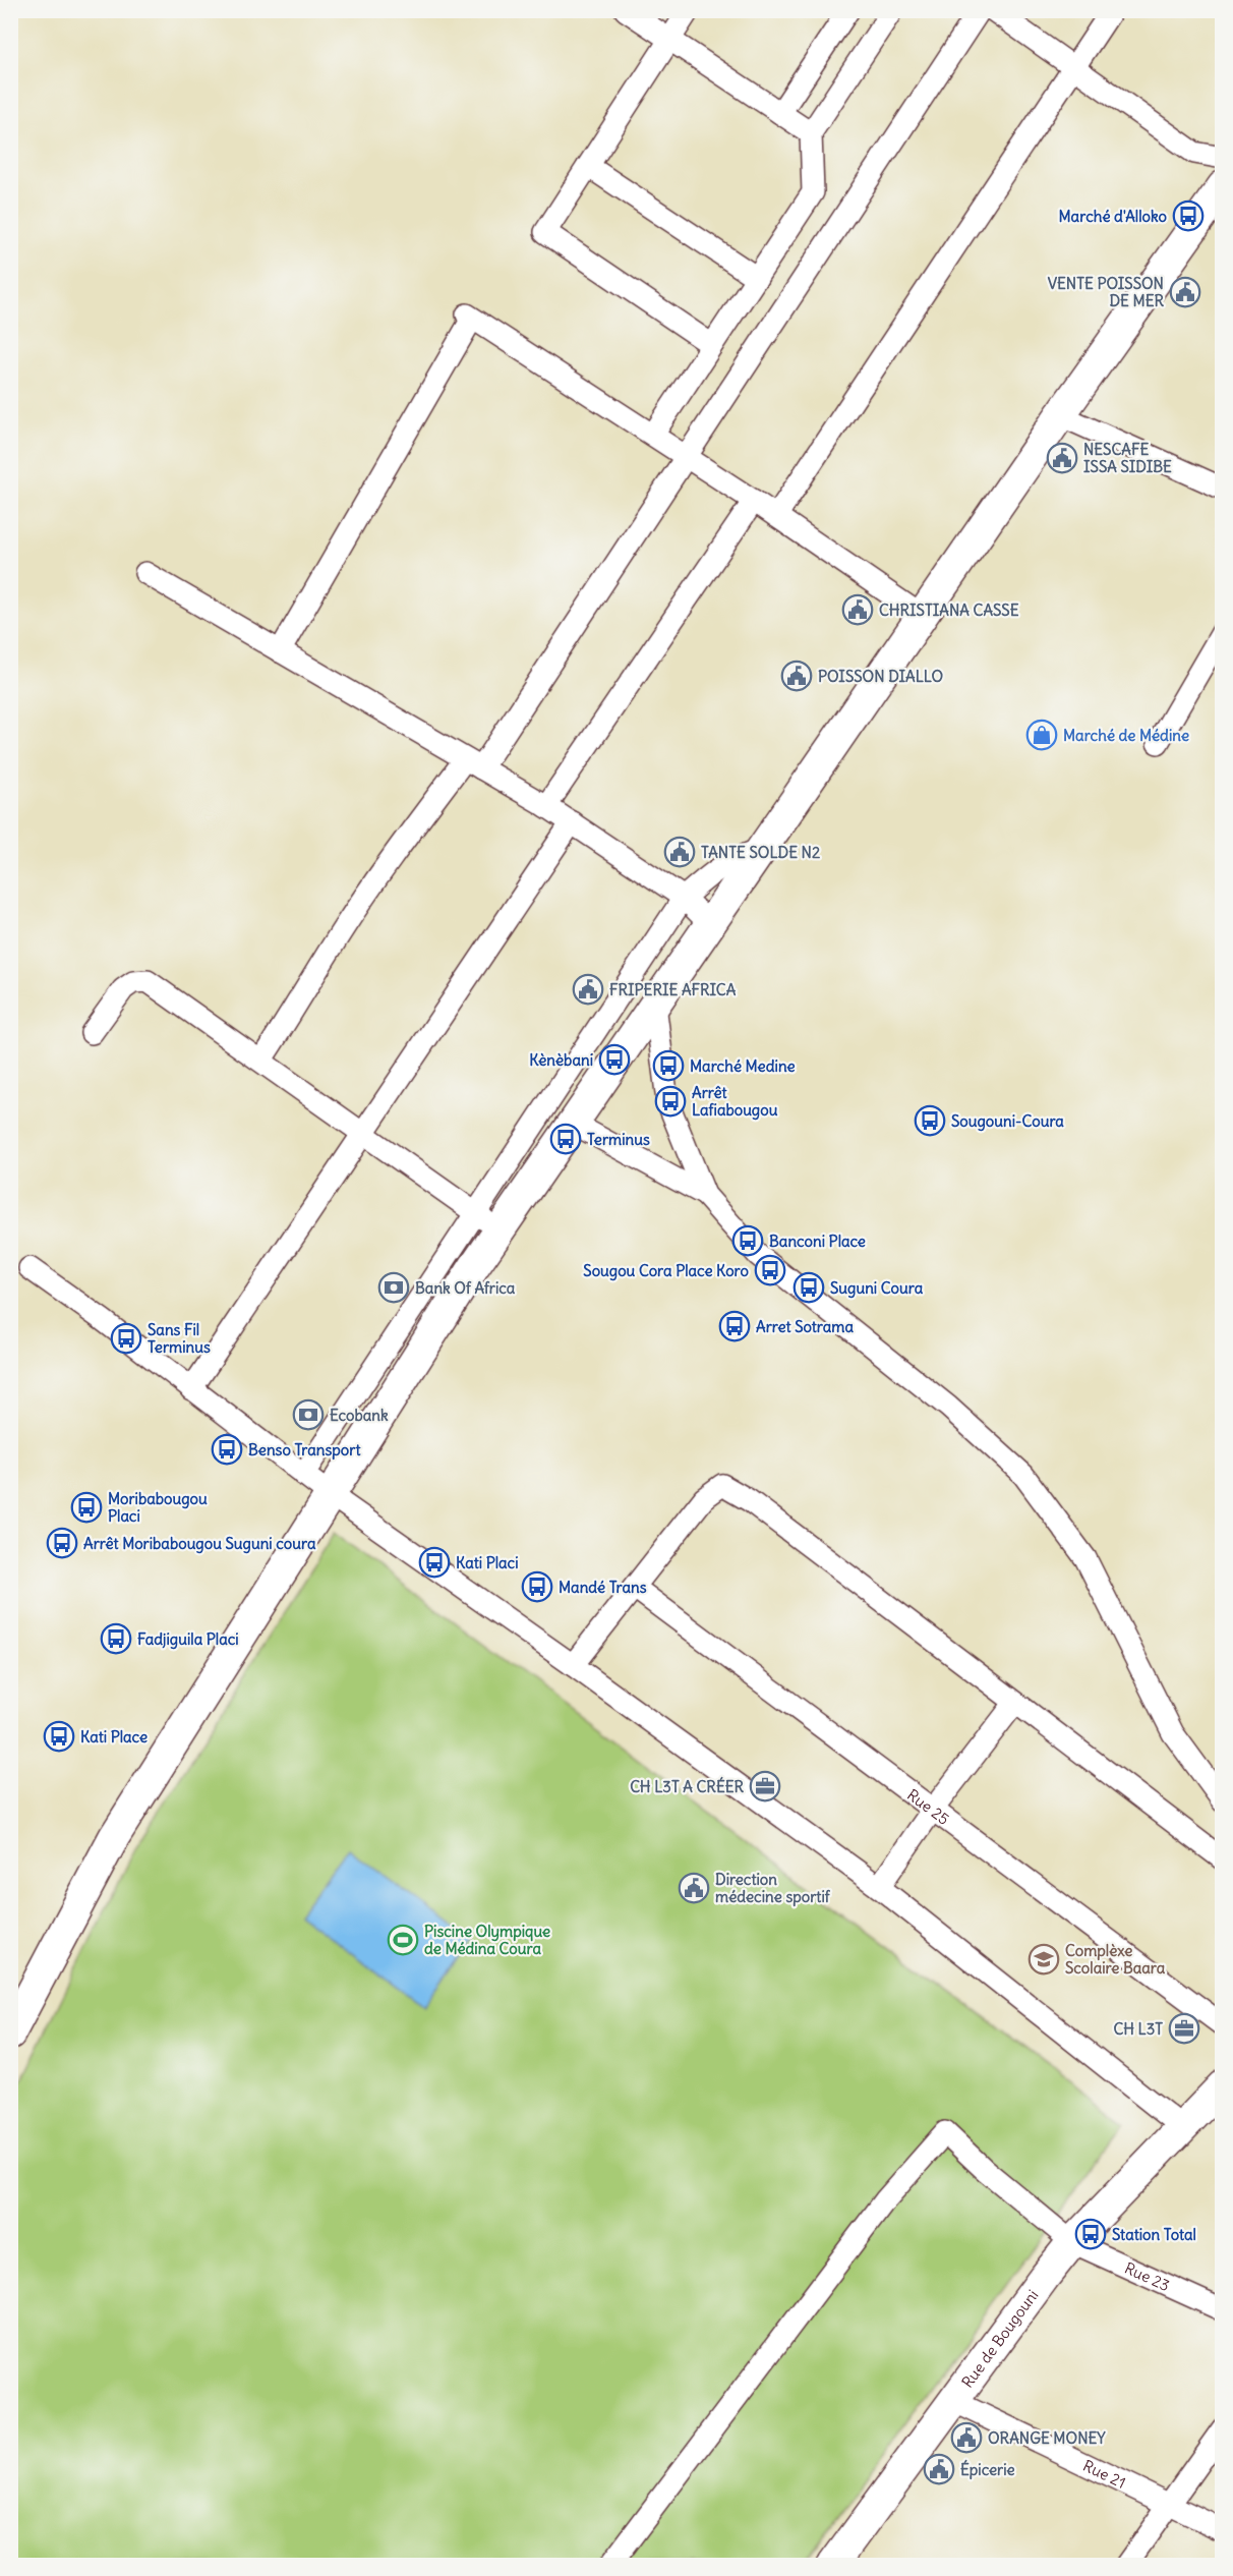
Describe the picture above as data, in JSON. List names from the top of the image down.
{
  "streets": {
    "street": [
      "Rue 25",
      "Rue 23",
      "Rue de Bougouni",
      "Rue 21"
    ]
  },
  "crossings": [
    ["Rue 23", "Rue de Bougouni"],
    ["Rue de Bougouni", "Rue 21"]
  ],
  "places": {
    "bus stop": [
      "Marché d'Alloko",
      "Kènèbani",
      "Marché Medine",
      "Arrêt Lafiabougou",
      "Sougouni-Coura",
      "Terminus",
      "Banconi Place",
      "Sougou Cora Place Koro",
      "Suguni Coura",
      "Arret Sotrama",
      "Sans Fil Terminus",
      "Benso Transport",
      "Moribabougou Placi",
      "Arrêt Moribabougou Suguni coura",
      "Kati Placi",
      "Mandé Trans",
      "Fadjiguila Placi",
      "Kati Place",
      "Station Total"
    ],
    "public building": [
      "VENTE POISSON DE MER",
      "NESCAFE ISSA SIDIBE",
      "CHRISTIANA CASSE",
      "POISSON DIALLO",
      "TANTE SOLDE N2",
      "FRIPERIE AFRICA",
      "Direction médecine sportif",
      "ORANGE MONEY",
      "Épicerie"
    ],
    "shop": ["Marché de Médine"],
    "bank": ["Bank Of Africa", "Ecobank"],
    "office": ["CH L3T A CRÉER", "CH L3T"],
    "sports": ["Piscine Olympique de Médina Coura"],
    "school or university": ["Complèxe Scolaire Baara"]
  }
}
